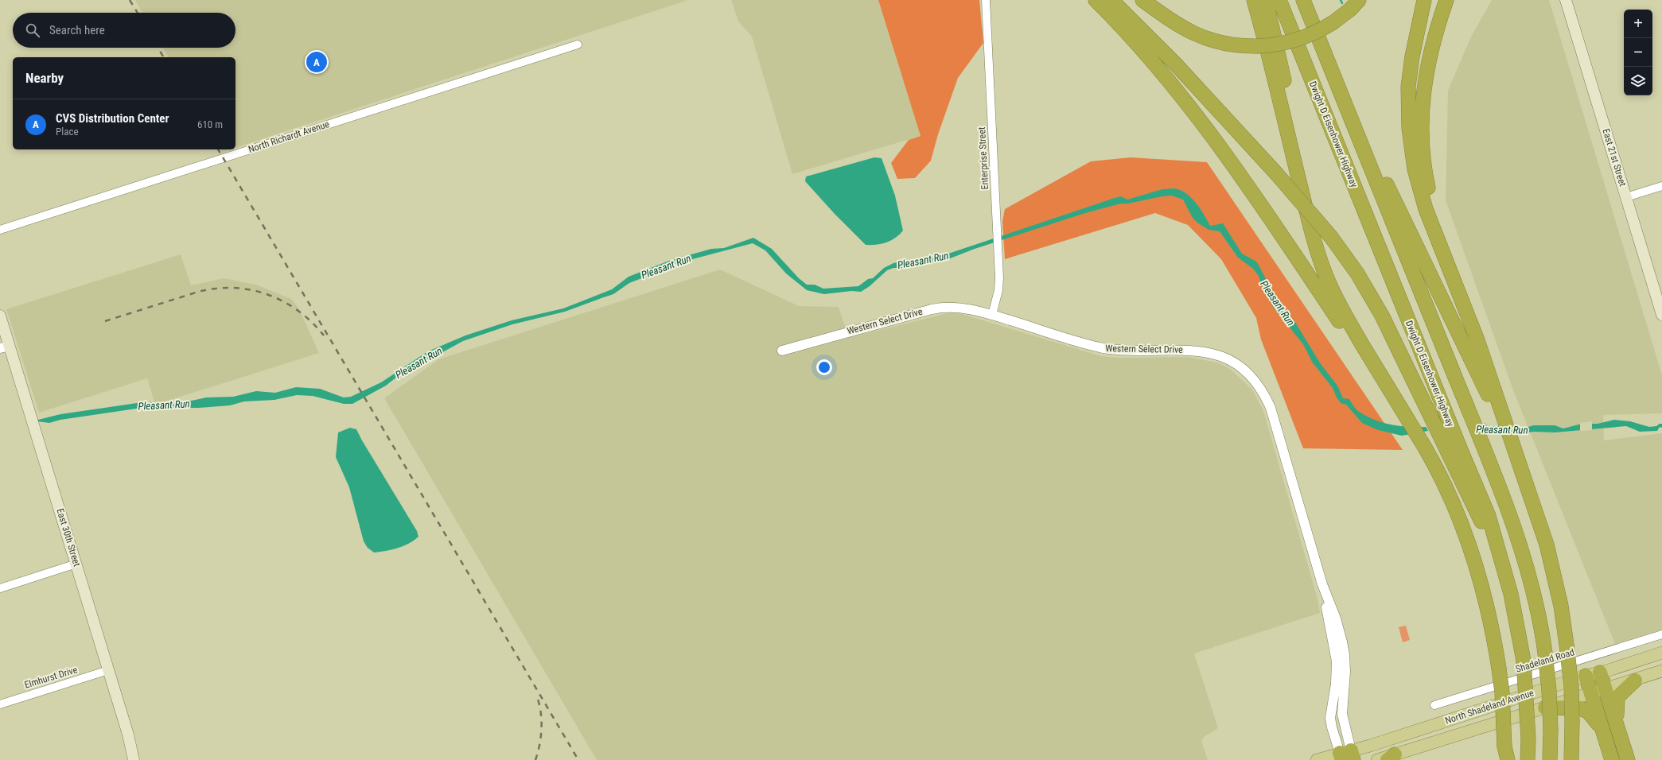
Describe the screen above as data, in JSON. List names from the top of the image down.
{
  "streets": {
    "highway": ["Dwight D Eisenhower Highway"],
    "main road": ["East 21st Street", "East 30th Street", "North Shadeland Avenue"],
    "street": [
      "North Richardt Avenue",
      "Enterprise Street",
      "Western Select Drive",
      "Shadeland Road",
      "Elmhurst Drive"
    ]
  },
  "crossings": [
    ["Enterprise Street", "Western Select Drive"],
    ["Western Select Drive", "North Shadeland Avenue"],
    ["East 30th Street", "Elmhurst Drive"]
  ],
  "water": ["Pleasant Run"],
  "page": {
    "map_buttons": ["+", "−"],
    "search": "Search here",
    "pins": "A",
    "heading": "Nearby",
    "list": [
      {
        "mark": "A",
        "name": "CVS Distribution Center",
        "note": "Place",
        "value": "610 m"
      }
    ]
  }
}
